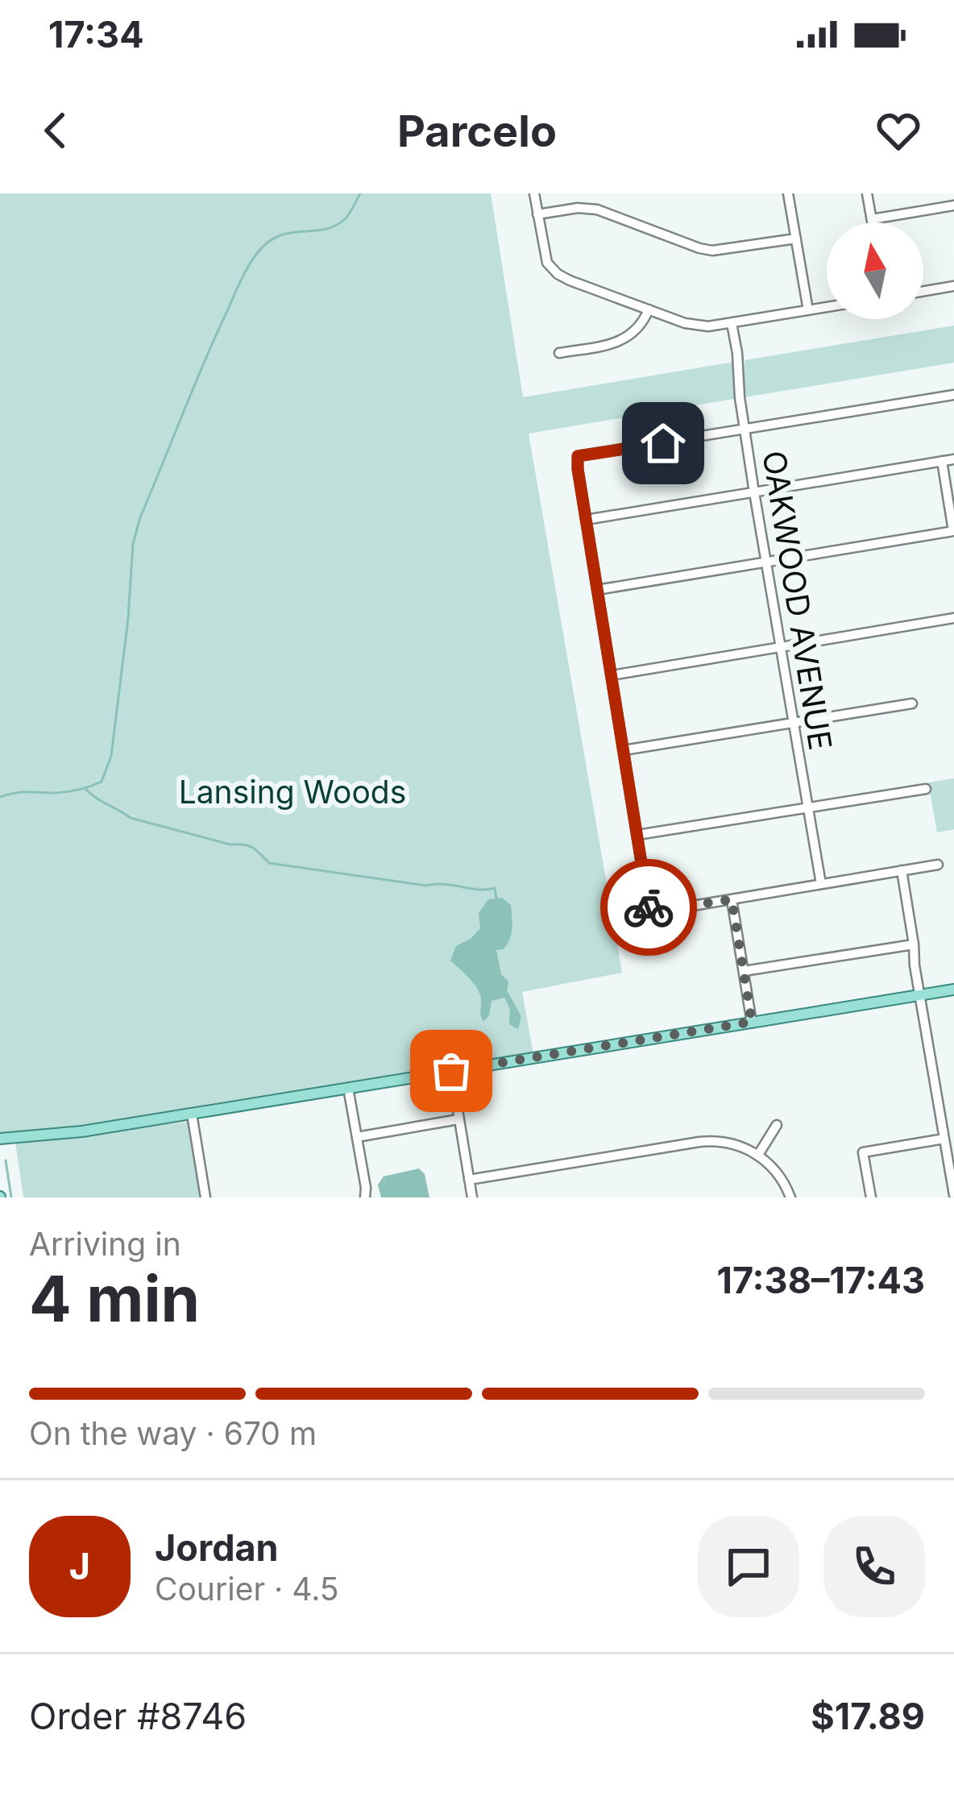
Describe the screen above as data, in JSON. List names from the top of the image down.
{
  "streets": {
    "street": ["OAKWOOD AVENUE"]
  },
  "parks": ["Lansing Woods"],
  "north": "top",
  "page": {
    "status": "17:34",
    "header": "Parcelo",
    "heading": ["4 min", "Arriving in", "17:38–17:43"],
    "panel": [
      "Jordan",
      "Courier · 4.5",
      "Order #8746",
      "$17.89"
    ],
    "bar": "On the way · 670 m",
    "round": "J"
  }
}
